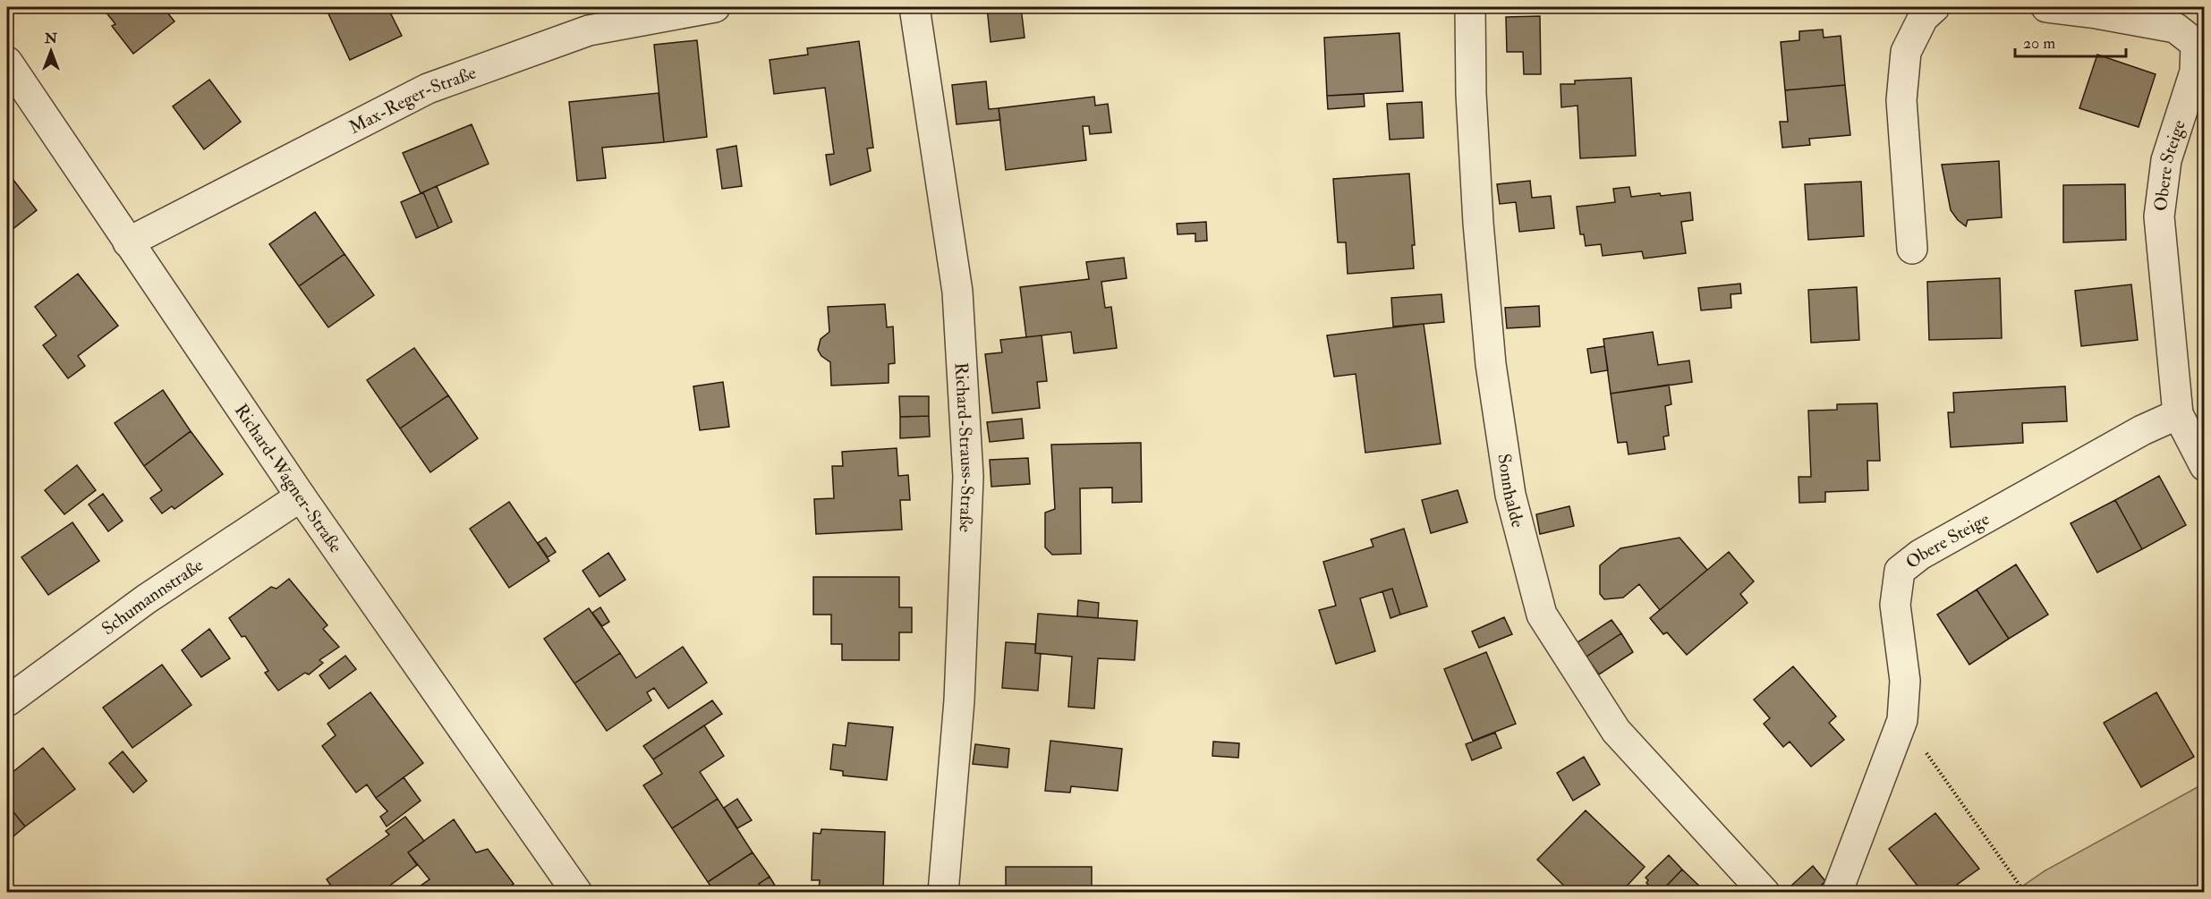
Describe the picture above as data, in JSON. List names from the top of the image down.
{
  "streets": {
    "street": [
      "Max-Reger-Straße",
      "Obere Steige",
      "Richard-Strauss-Straße",
      "Richard-Wagner-Straße",
      "Sonnhalde",
      "Schumannstraße"
    ]
  },
  "crossings": [
    ["Max-Reger-Straße", "Richard-Wagner-Straße"],
    ["Richard-Wagner-Straße", "Schumannstraße"]
  ],
  "scale_bar": "20 m",
  "north": "top"
}
